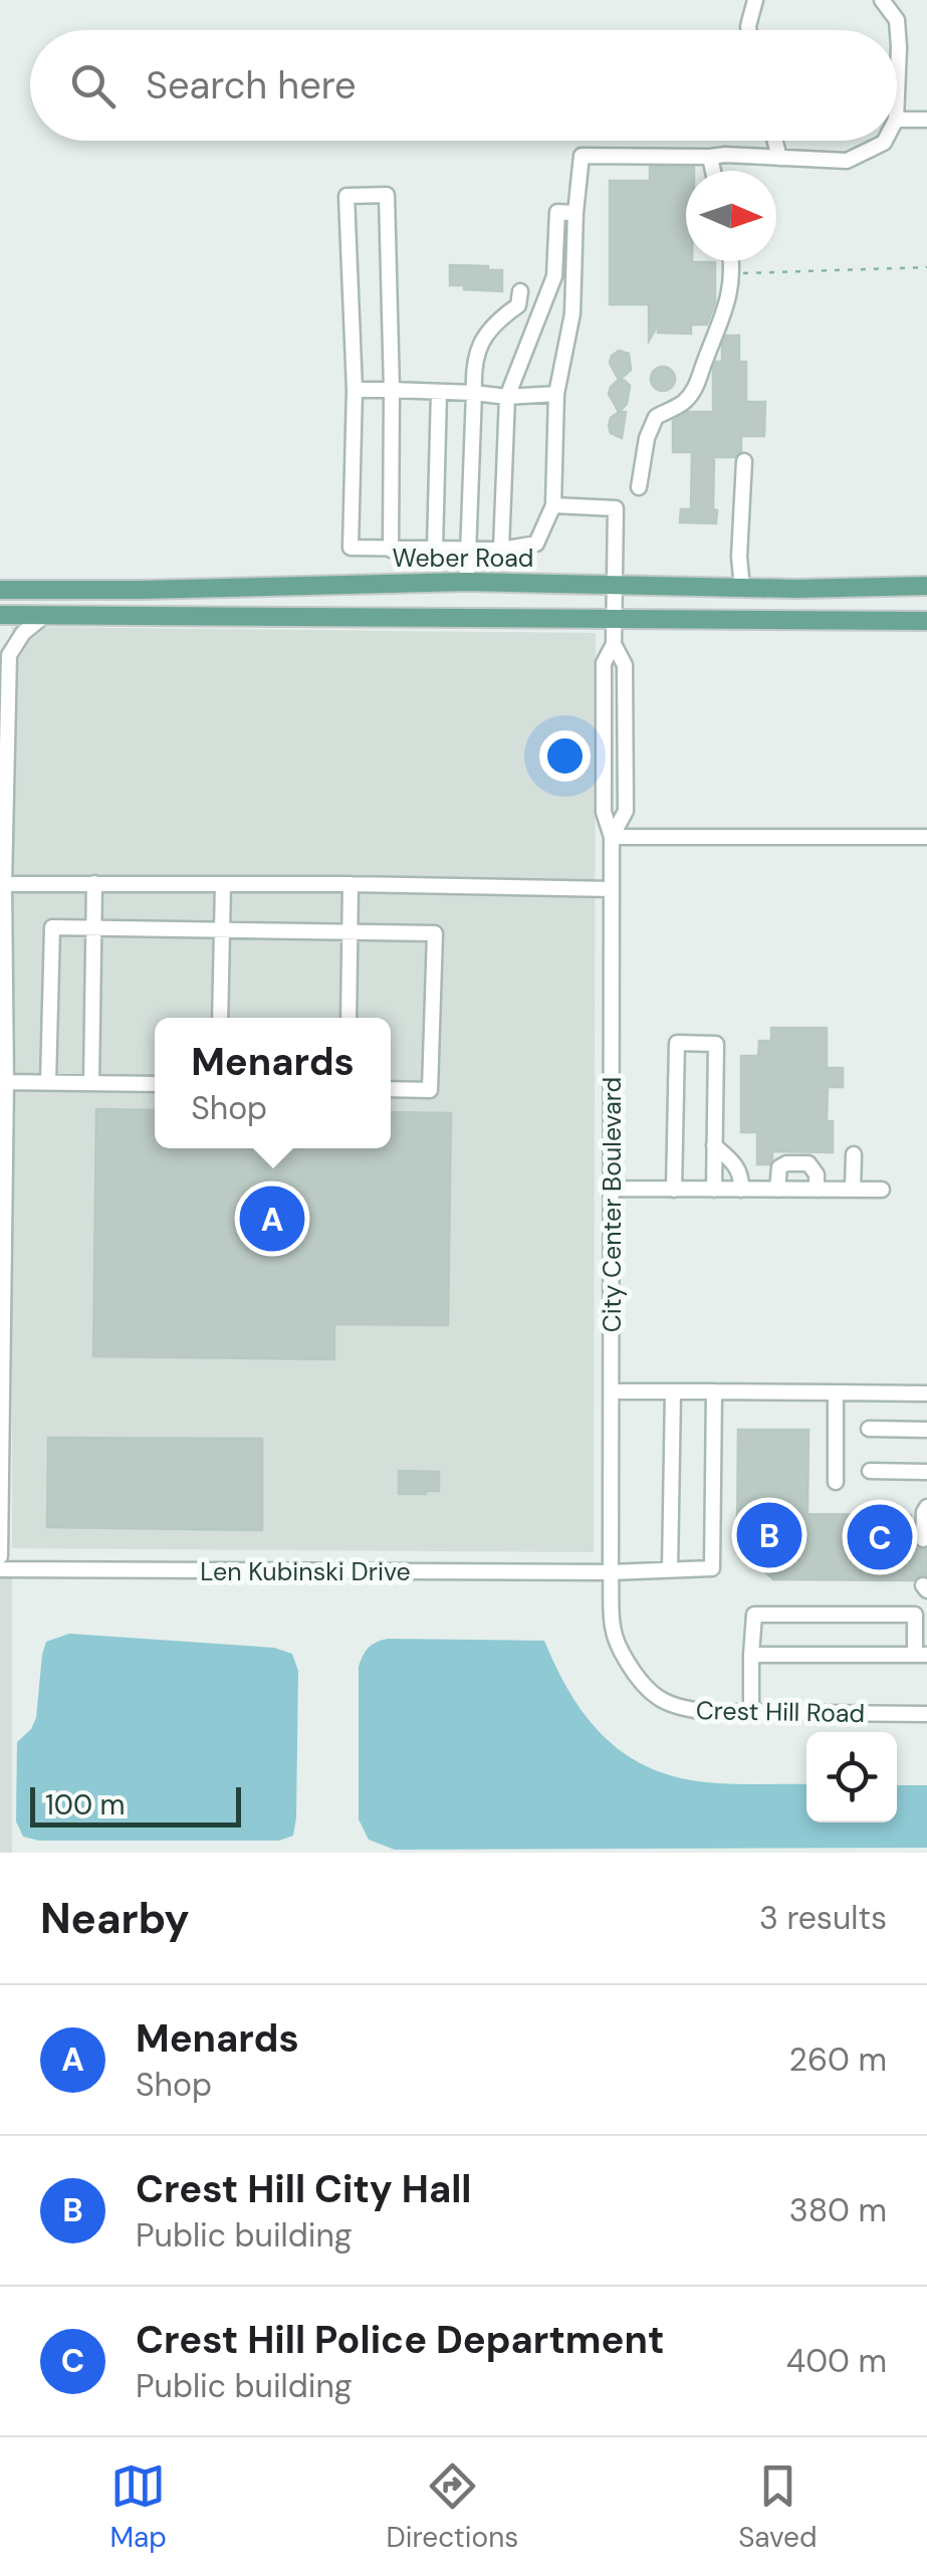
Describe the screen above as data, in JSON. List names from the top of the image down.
{
  "streets": {
    "main road": ["Weber Road"],
    "street": ["City Center Boulevard", "Len Kubinski Drive", "Crest Hill Road"]
  },
  "crossings": [
    ["City Center Boulevard", "Len Kubinski Drive"],
    ["City Center Boulevard", "Crest Hill Road"],
    ["Len Kubinski Drive", "Crest Hill Road"]
  ],
  "scale_bar": "100 m",
  "north": "right",
  "page": {
    "search": "Search here",
    "popup": ["Menards", "Shop"],
    "pins": ["A", "B", "C"],
    "scale": "100 m",
    "heading": ["Nearby", "3 results"],
    "list": [
      {
        "mark": "A",
        "name": "Menards",
        "note": "Shop",
        "value": "260 m"
      },
      {
        "mark": "B",
        "name": "Crest Hill City Hall",
        "note": "Public building",
        "value": "380 m"
      },
      {
        "mark": "C",
        "name": "Crest Hill Police Department",
        "note": "Public building",
        "value": "400 m"
      }
    ],
    "nav": ["Map", "Directions", "Saved"]
  }
}
